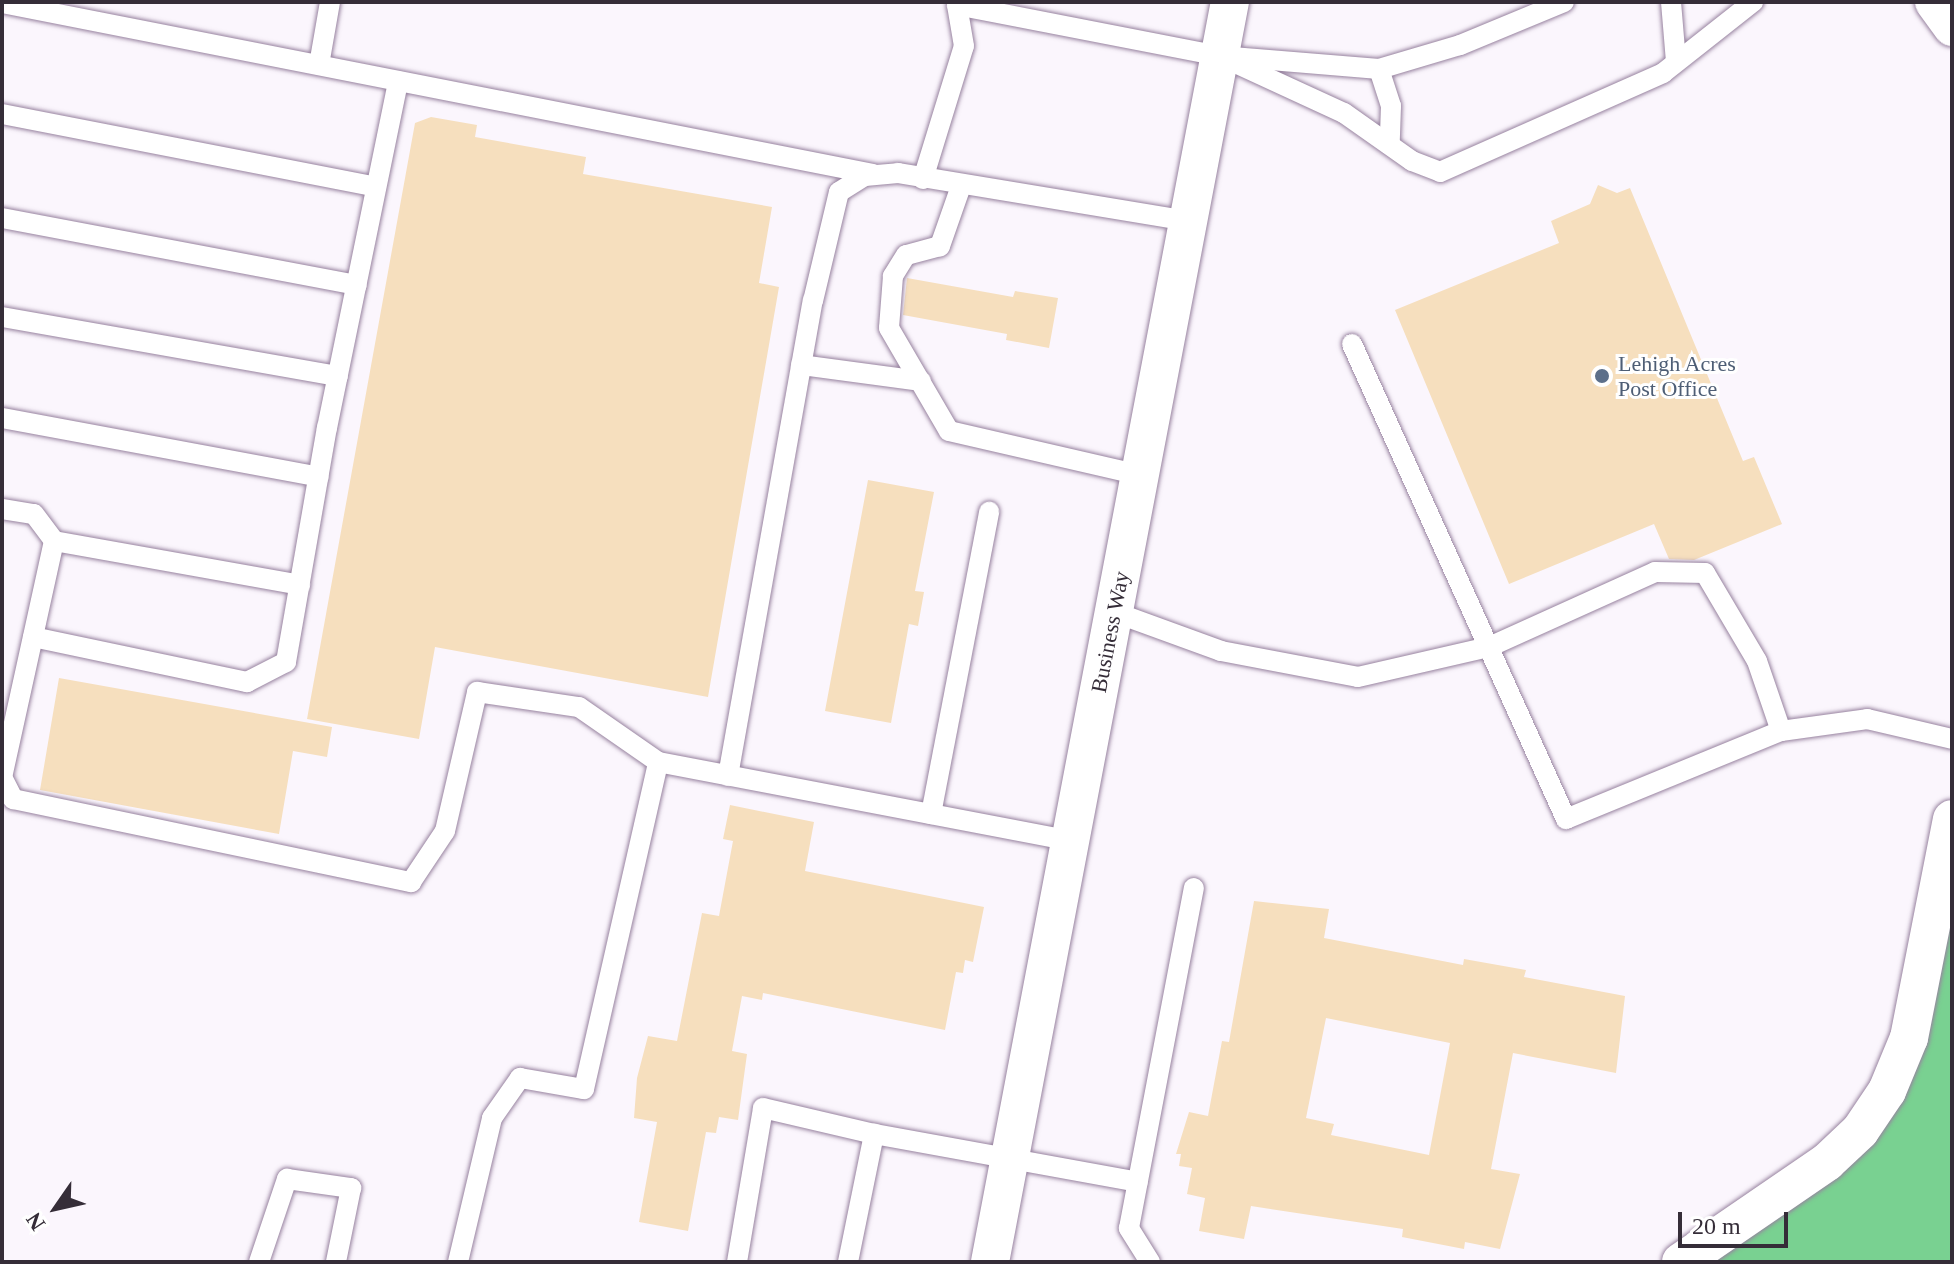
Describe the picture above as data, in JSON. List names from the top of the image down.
{
  "streets": {
    "street": ["Business Way"]
  },
  "places": ["Lehigh Acres Post Office"],
  "scale_bar": "20 m",
  "north": "bottom left"
}
